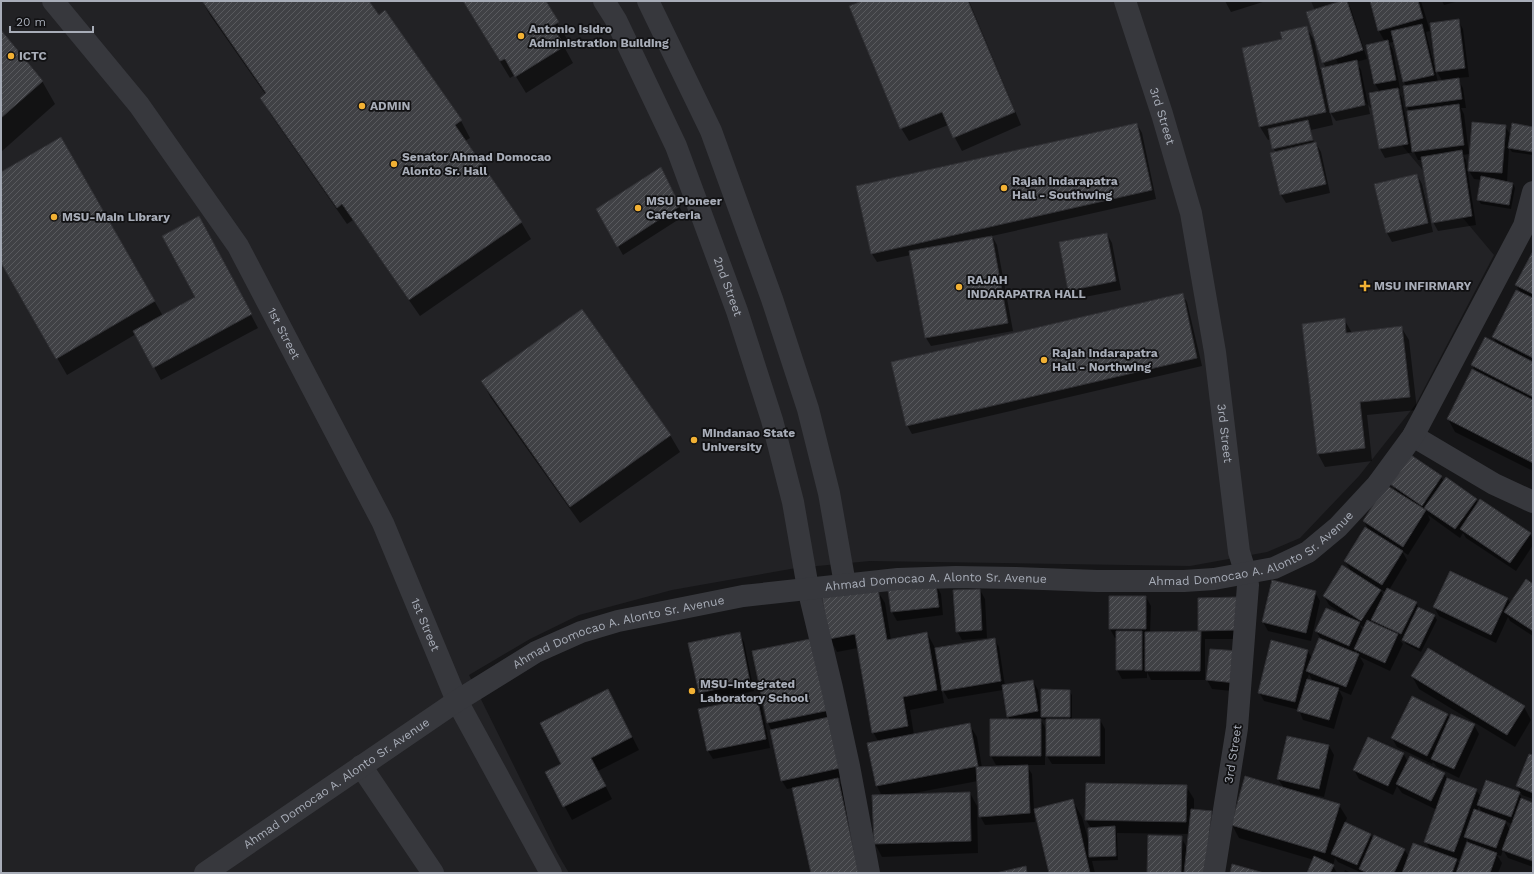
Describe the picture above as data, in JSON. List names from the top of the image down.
{
  "streets": {
    "street": [
      "3rd Street",
      "2nd Street",
      "1st Street",
      "Ahmad Domocao A. Alonto Sr. Avenue"
    ]
  },
  "crossings": [
    ["3rd Street", "Ahmad Domocao A. Alonto Sr. Avenue"],
    ["2nd Street", "Ahmad Domocao A. Alonto Sr. Avenue"],
    ["1st Street", "Ahmad Domocao A. Alonto Sr. Avenue"]
  ],
  "places": {
    "other": [
      "Antonio Isidro Administration Building",
      "ICTC",
      "ADMIN",
      "Senator Ahmad Domocao Alonto Sr. Hall",
      "Rajah Indarapatra Hall - Southwing",
      "MSU Pioneer Cafeteria",
      "MSU-Main Library",
      "RAJAH INDARAPATRA HALL",
      "Rajah Indarapatra Hall - Northwing",
      "Mindanao State University",
      "MSU-Integrated Laboratory School"
    ],
    "health": ["MSU INFIRMARY"]
  },
  "scale_bar": "20 m"
}
